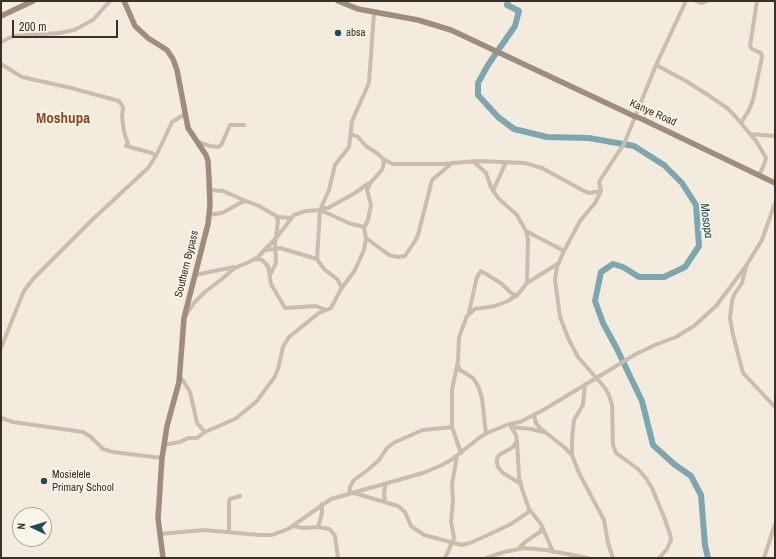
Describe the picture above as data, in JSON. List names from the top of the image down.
{
  "streets": {
    "street": ["Kanye Road", "Southern Bypass"]
  },
  "districts": ["Moshupa"],
  "water": ["Mosopa"],
  "places": ["absa", "Mosielele Primary School"],
  "scale_bar": "200 m",
  "north": "left"
}
